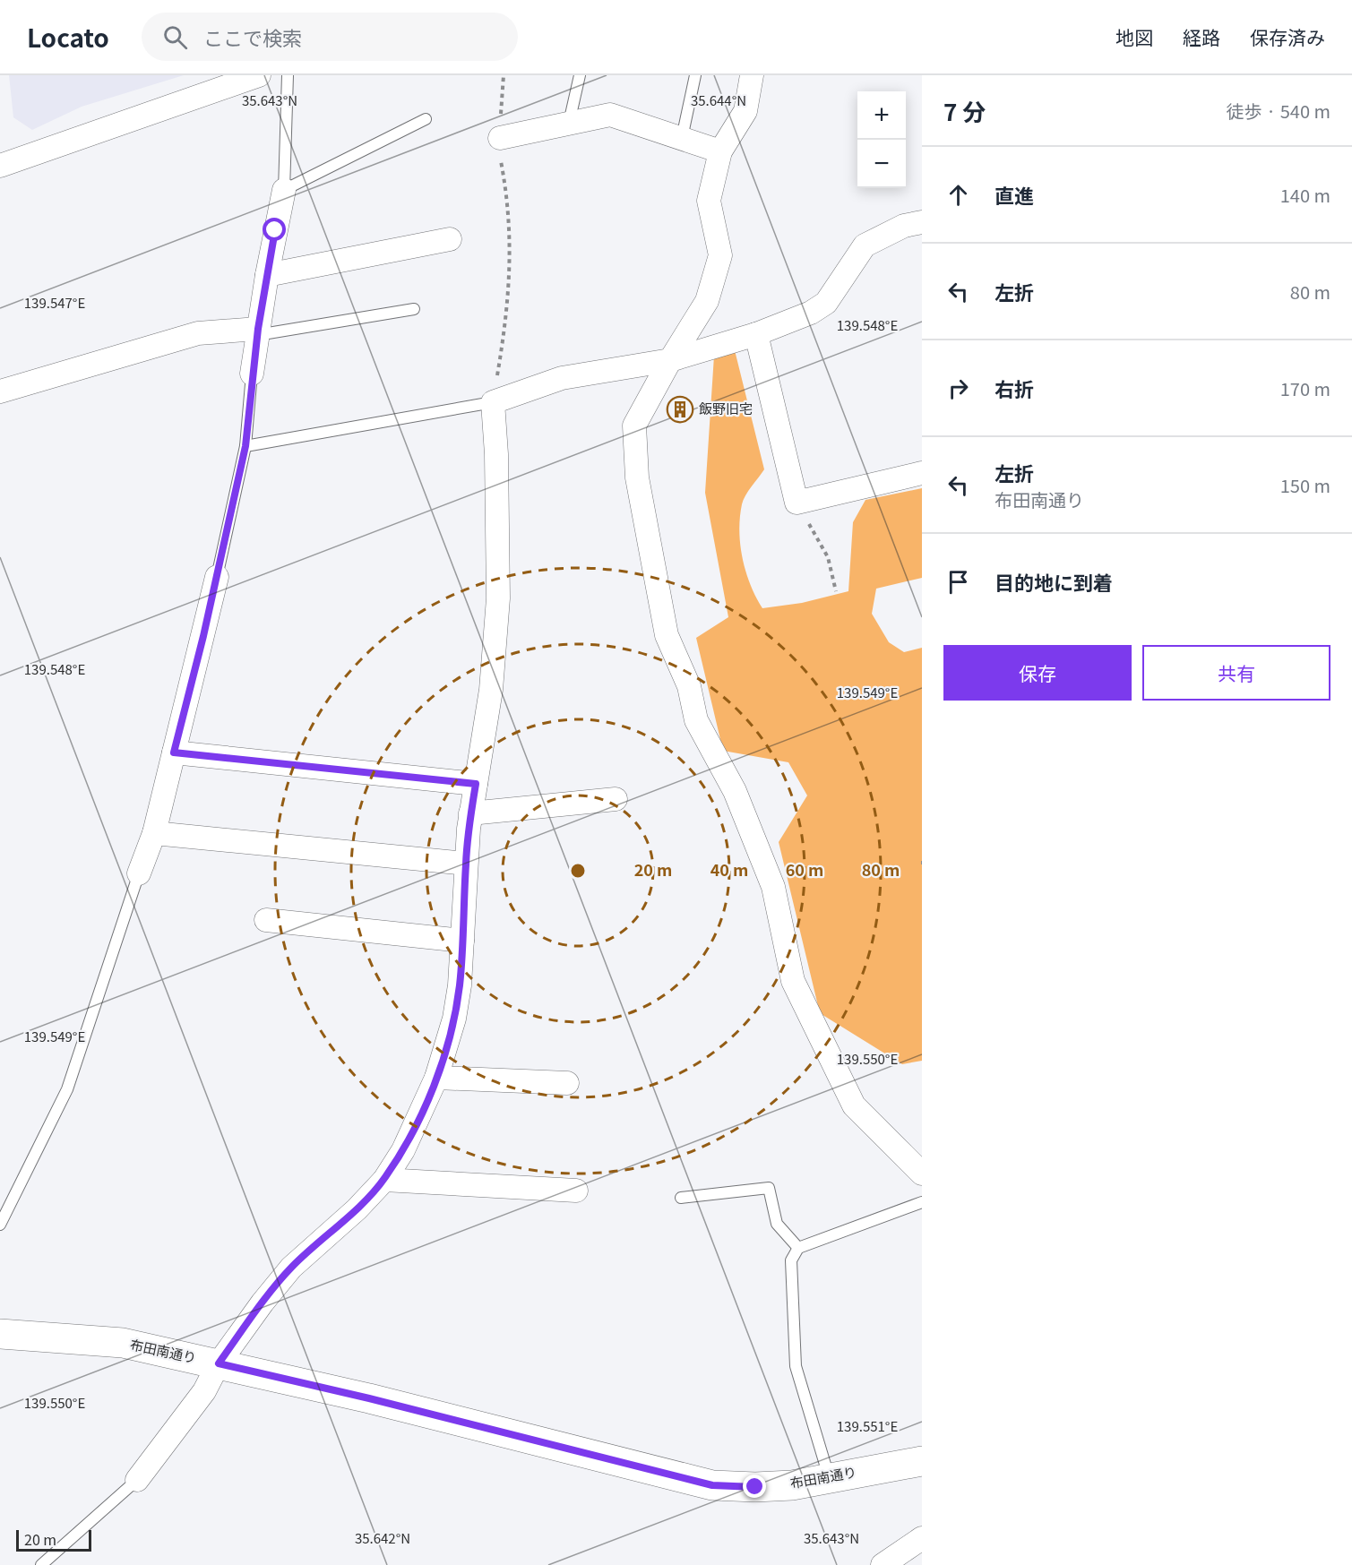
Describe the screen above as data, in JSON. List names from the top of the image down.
{
  "streets": {
    "street": ["布田南通り"]
  },
  "places": {
    "building": ["飯野旧宅"]
  },
  "scale_bar": "20 m",
  "page": {
    "header": "Locato",
    "search": "ここで検索",
    "nav": ["地図", "経路", "保存済み"],
    "heading": ["7 分", "徒歩 · 540 m"],
    "map_buttons": ["+", "−"],
    "list": [
      ["直進", "140 m"],
      ["左折", "80 m"],
      ["右折", "170 m"],
      ["左折", "布田南通り", "150 m"],
      "目的地に到着"
    ],
    "buttons": ["保存", "共有"],
    "scale": "20 m"
  },
  "coordinates": [
    "35.643°N",
    "35.644°N",
    "139.547°E",
    "139.548°E",
    "139.549°E",
    "139.550°E",
    "139.551°E",
    "35.642°N"
  ],
  "rings": [
    "20 m",
    "40 m",
    "60 m",
    "80 m"
  ]
}
